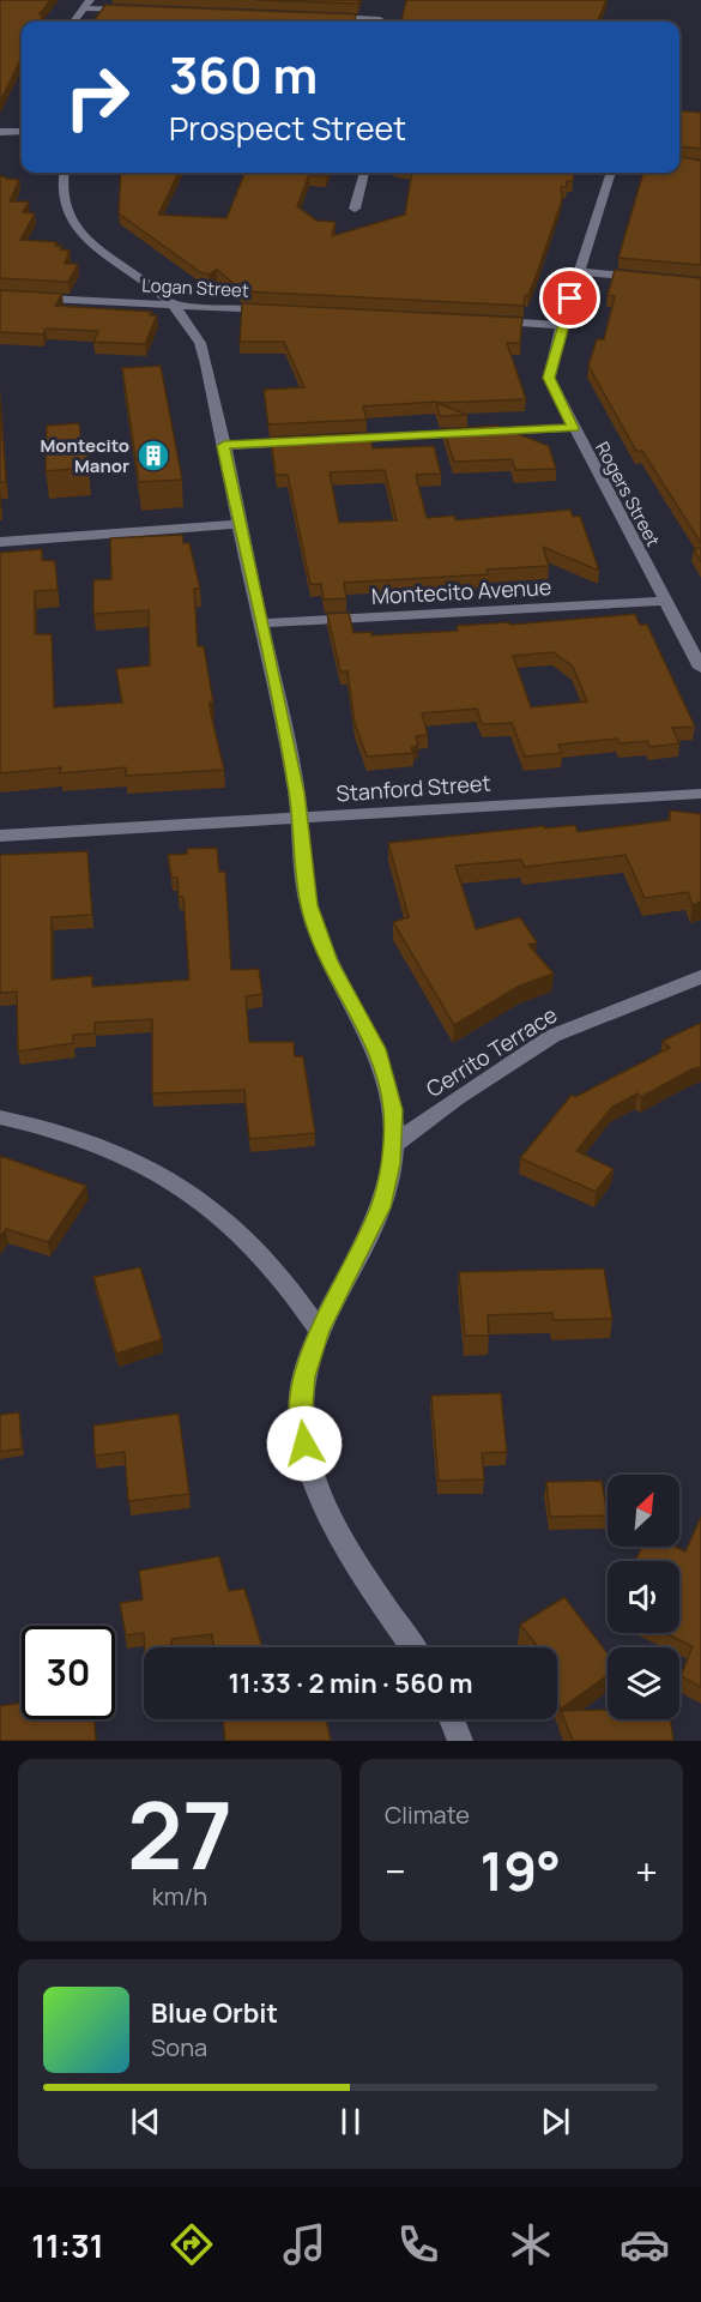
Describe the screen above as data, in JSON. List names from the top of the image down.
{
  "streets": {
    "street": [
      "Logan Street",
      "Rogers Street",
      "Montecito Avenue",
      "Stanford Street",
      "Cerrito Terrace"
    ]
  },
  "crossings": [
    ["Rogers Street", "Montecito Avenue"]
  ],
  "places": {
    "building": ["Montecito Manor"]
  },
  "north": "top right",
  "page": {
    "turn": ["360 m", "Prospect Street"],
    "limit": "30",
    "trip": "11:33 · 2 min · 560 m",
    "tile": [
      ["27", "km/h"],
      "Climate"
    ],
    "heat": ["−", "19°", "+"],
    "song": ["Blue Orbit", "Sona"],
    "tabs": "11:31"
  }
}
